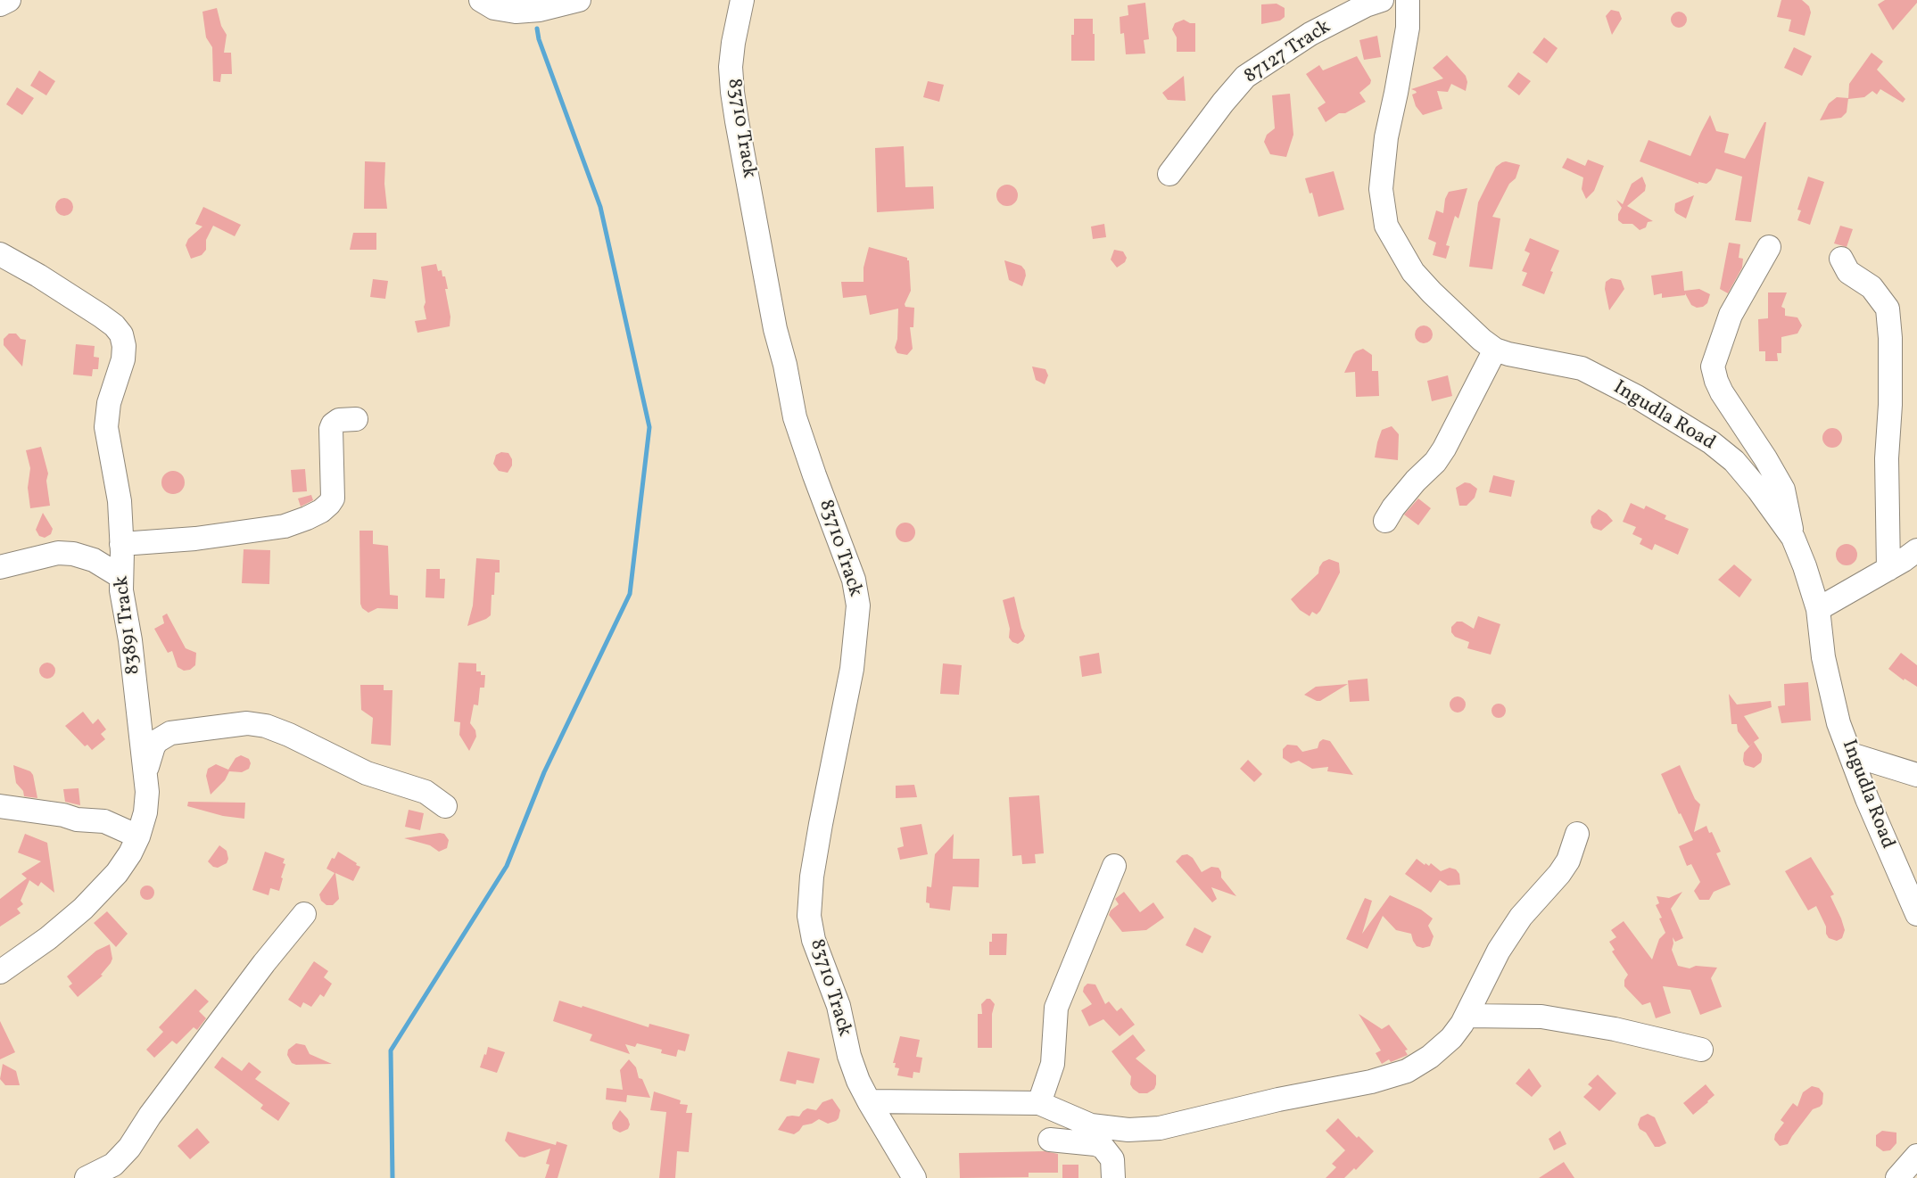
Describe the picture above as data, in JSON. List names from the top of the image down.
{
  "streets": {
    "street": [
      "87127 Track",
      "83710 Track",
      "Ingudla Road",
      "83891 Track"
    ]
  }
}
